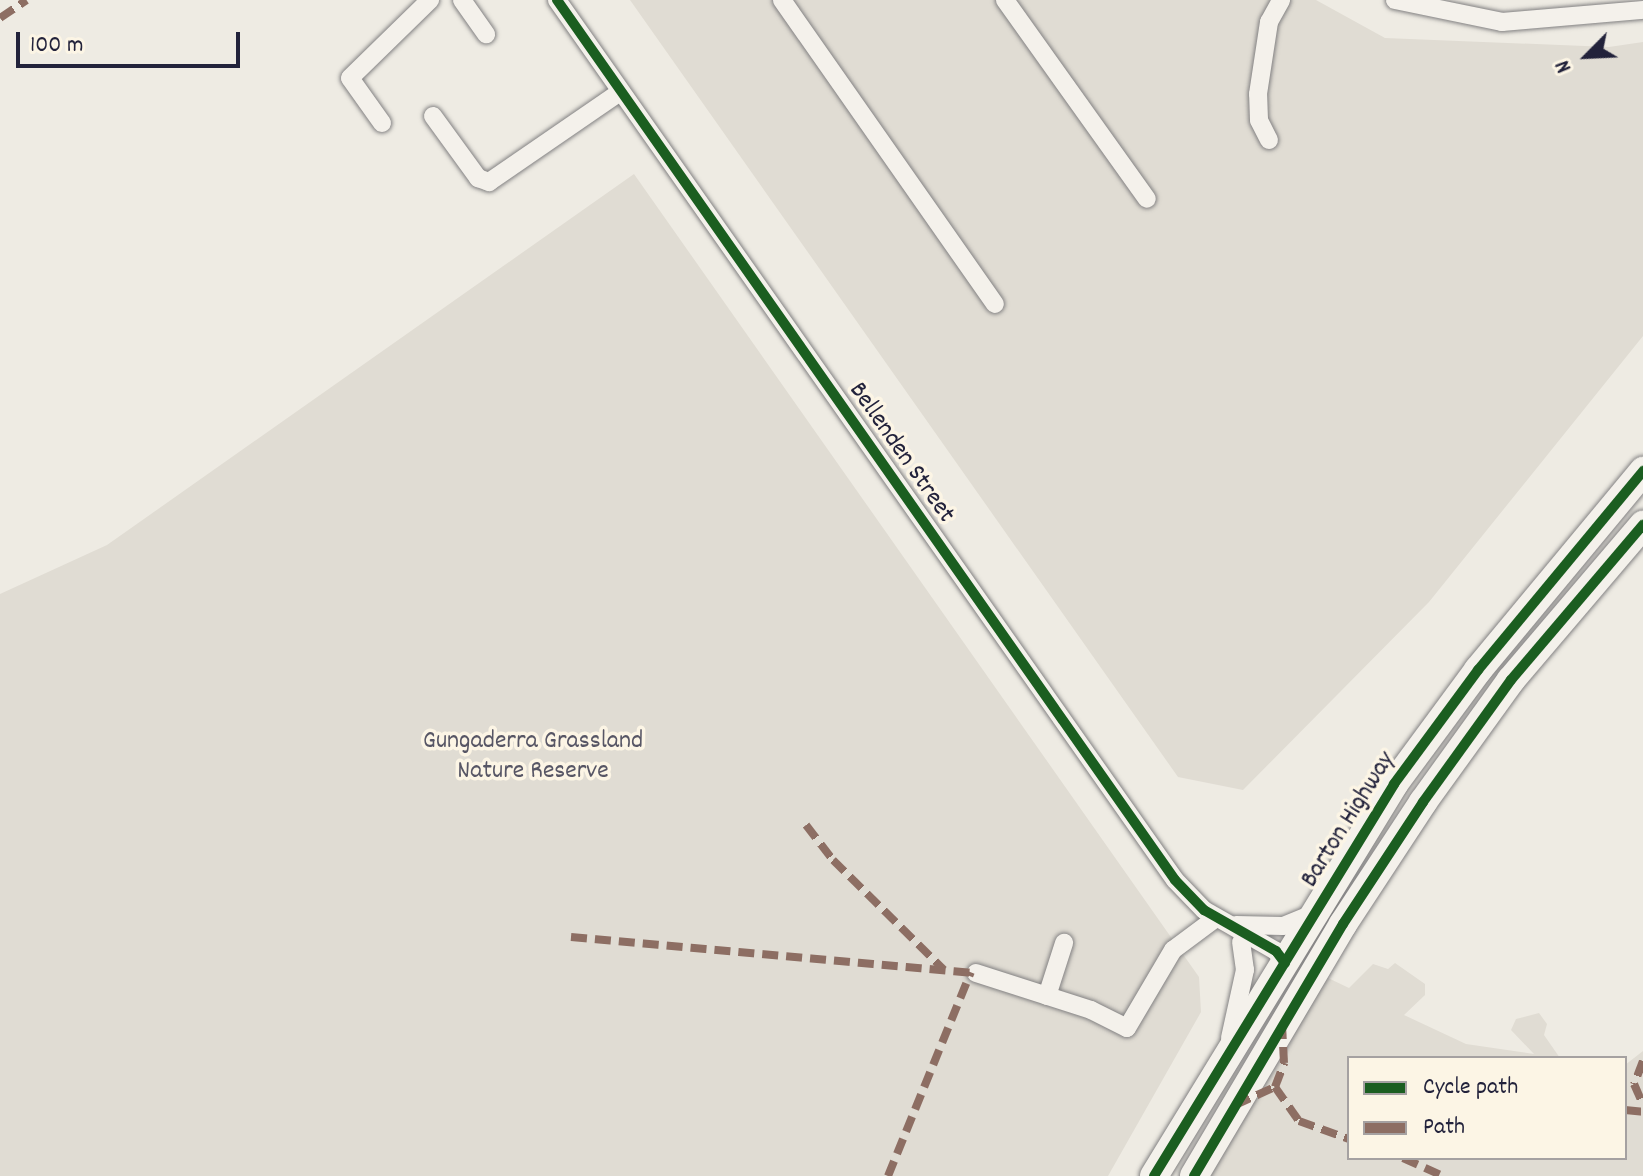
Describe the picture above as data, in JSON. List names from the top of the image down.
{
  "streets": {
    "highway": ["Barton Highway"],
    "street": ["Bellenden Street"]
  },
  "parks": ["Gungaderra Grassland Nature Reserve"],
  "legend": ["Cycle path", "Path"],
  "scale_bar": "100 m",
  "north": "bottom left"
}
